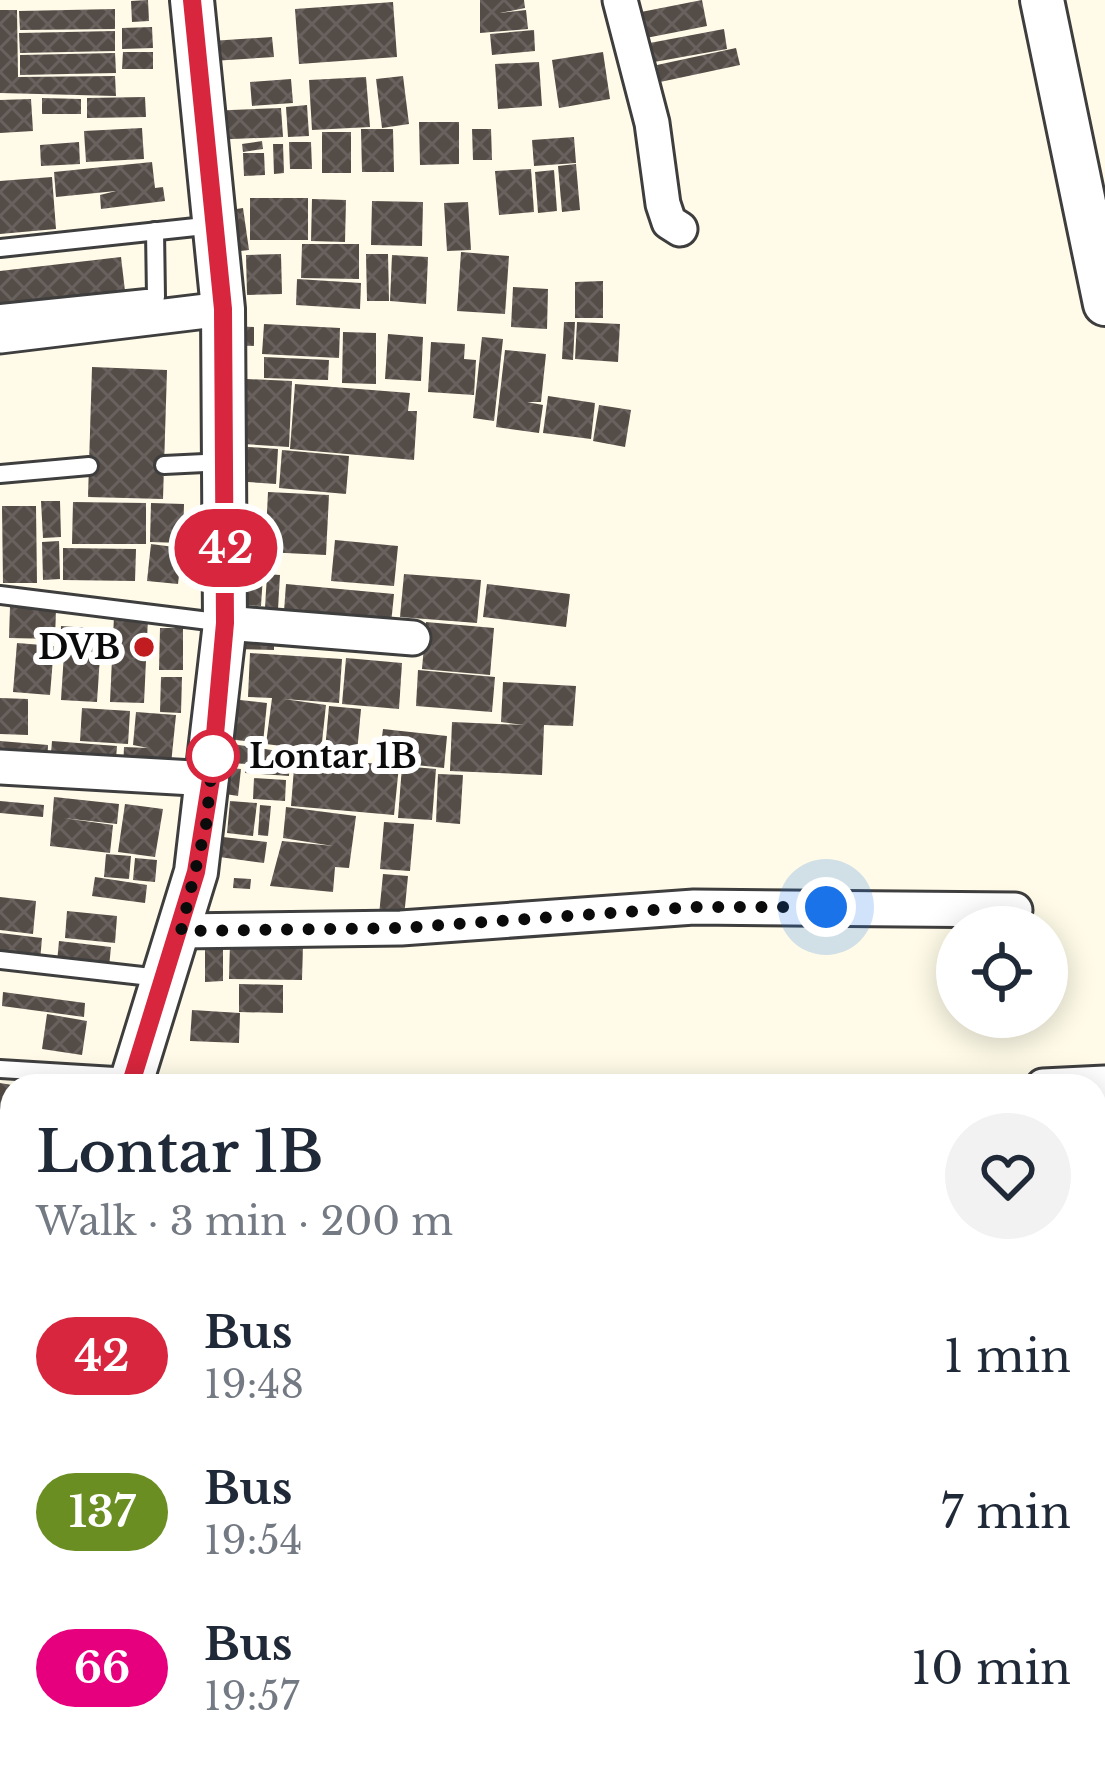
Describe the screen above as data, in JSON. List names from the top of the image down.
{
  "places": ["DVB", "Lontar 1B"],
  "lines": ["bus line 42"],
  "page": {
    "on_map": "42",
    "heading": ["Lontar 1B", "Walk · 3 min · 200 m"],
    "list": [
      {
        "mark": "42",
        "name": "Bus",
        "note": "19:48",
        "value": "1 min"
      },
      {
        "mark": "137",
        "name": "Bus",
        "note": "19:54",
        "value": "7 min"
      },
      {
        "mark": "66",
        "name": "Bus",
        "note": "19:57",
        "value": "10 min"
      }
    ]
  }
}
